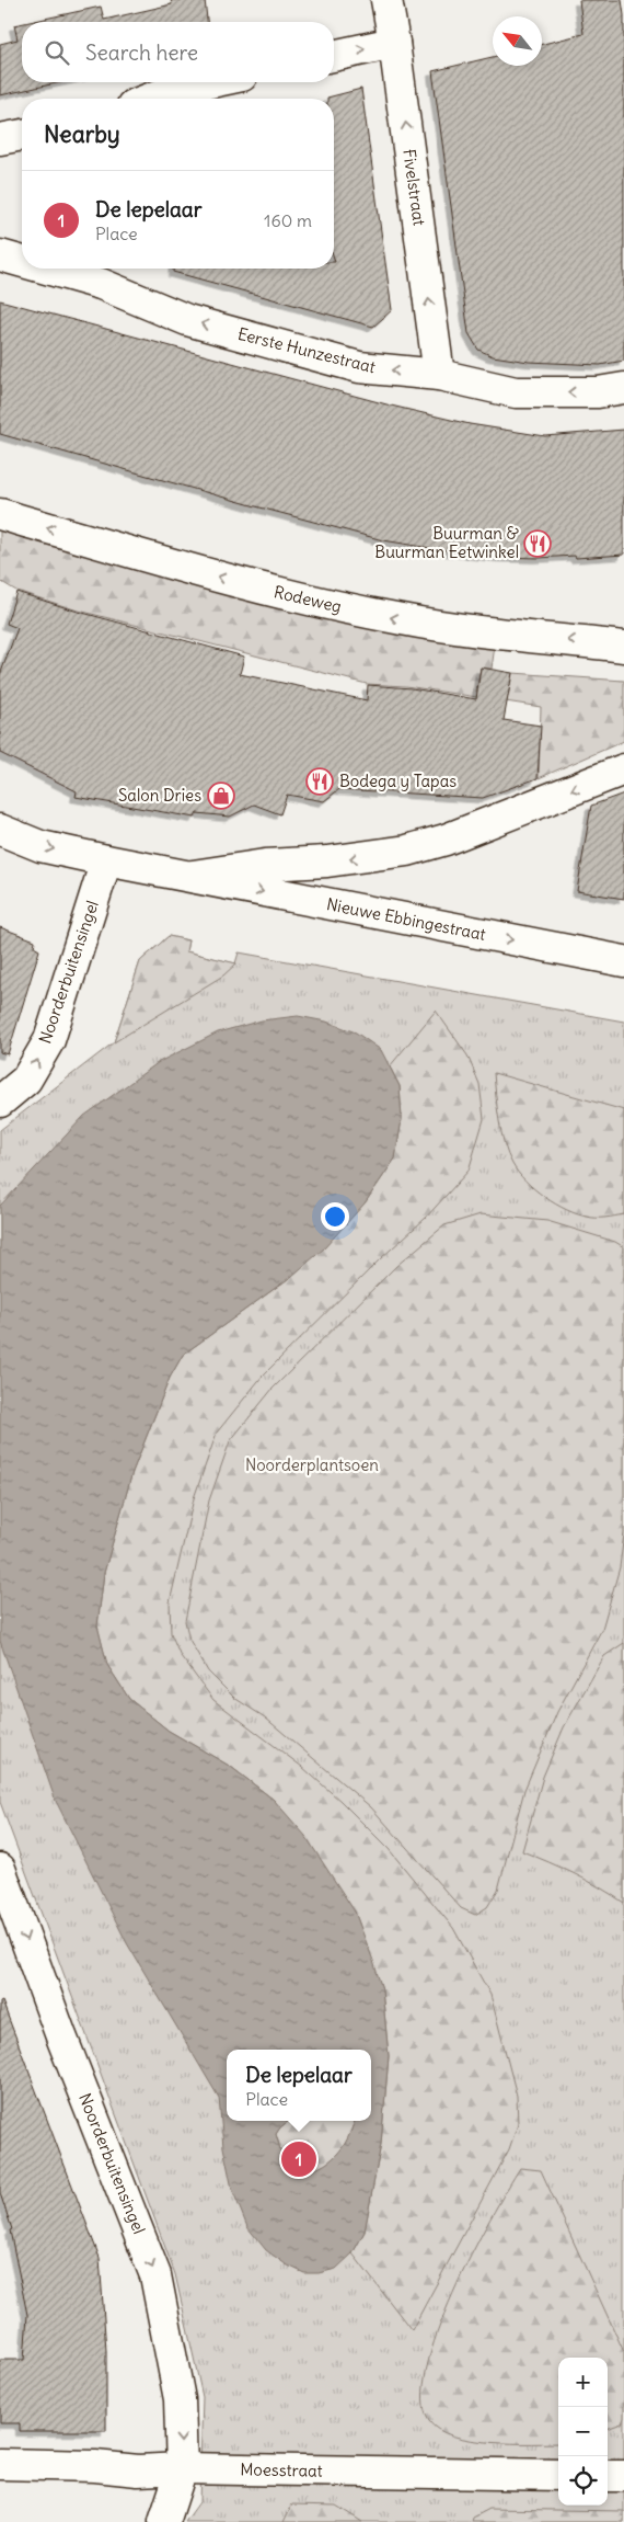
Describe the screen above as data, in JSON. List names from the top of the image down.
{
  "streets": {
    "street": [
      "Fivelstraat",
      "Eerste Hunzestraat",
      "Rodeweg",
      "Nieuwe Ebbingestraat",
      "Noorderbuitensingel",
      "Moesstraat"
    ]
  },
  "crossings": [
    ["Fivelstraat", "Eerste Hunzestraat"],
    ["Nieuwe Ebbingestraat", "Noorderbuitensingel"],
    ["Noorderbuitensingel", "Moesstraat"]
  ],
  "one_way": ["Fivelstraat", "Eerste Hunzestraat", "Rodeweg"],
  "parks": ["Noorderplantsoen"],
  "places": {
    "restaurant": ["Buurman & Buurman Eetwinkel", "Bodega y Tapas"],
    "shop": ["Salon Dries"]
  },
  "north": "top left",
  "page": {
    "search": "Search here",
    "heading": "Nearby",
    "list": [
      {
        "mark": "1",
        "name": "De lepelaar",
        "note": "Place",
        "value": "160 m"
      }
    ],
    "popup": ["De lepelaar", "Place"],
    "pins": "1",
    "map_buttons": ["+", "−"]
  }
}
